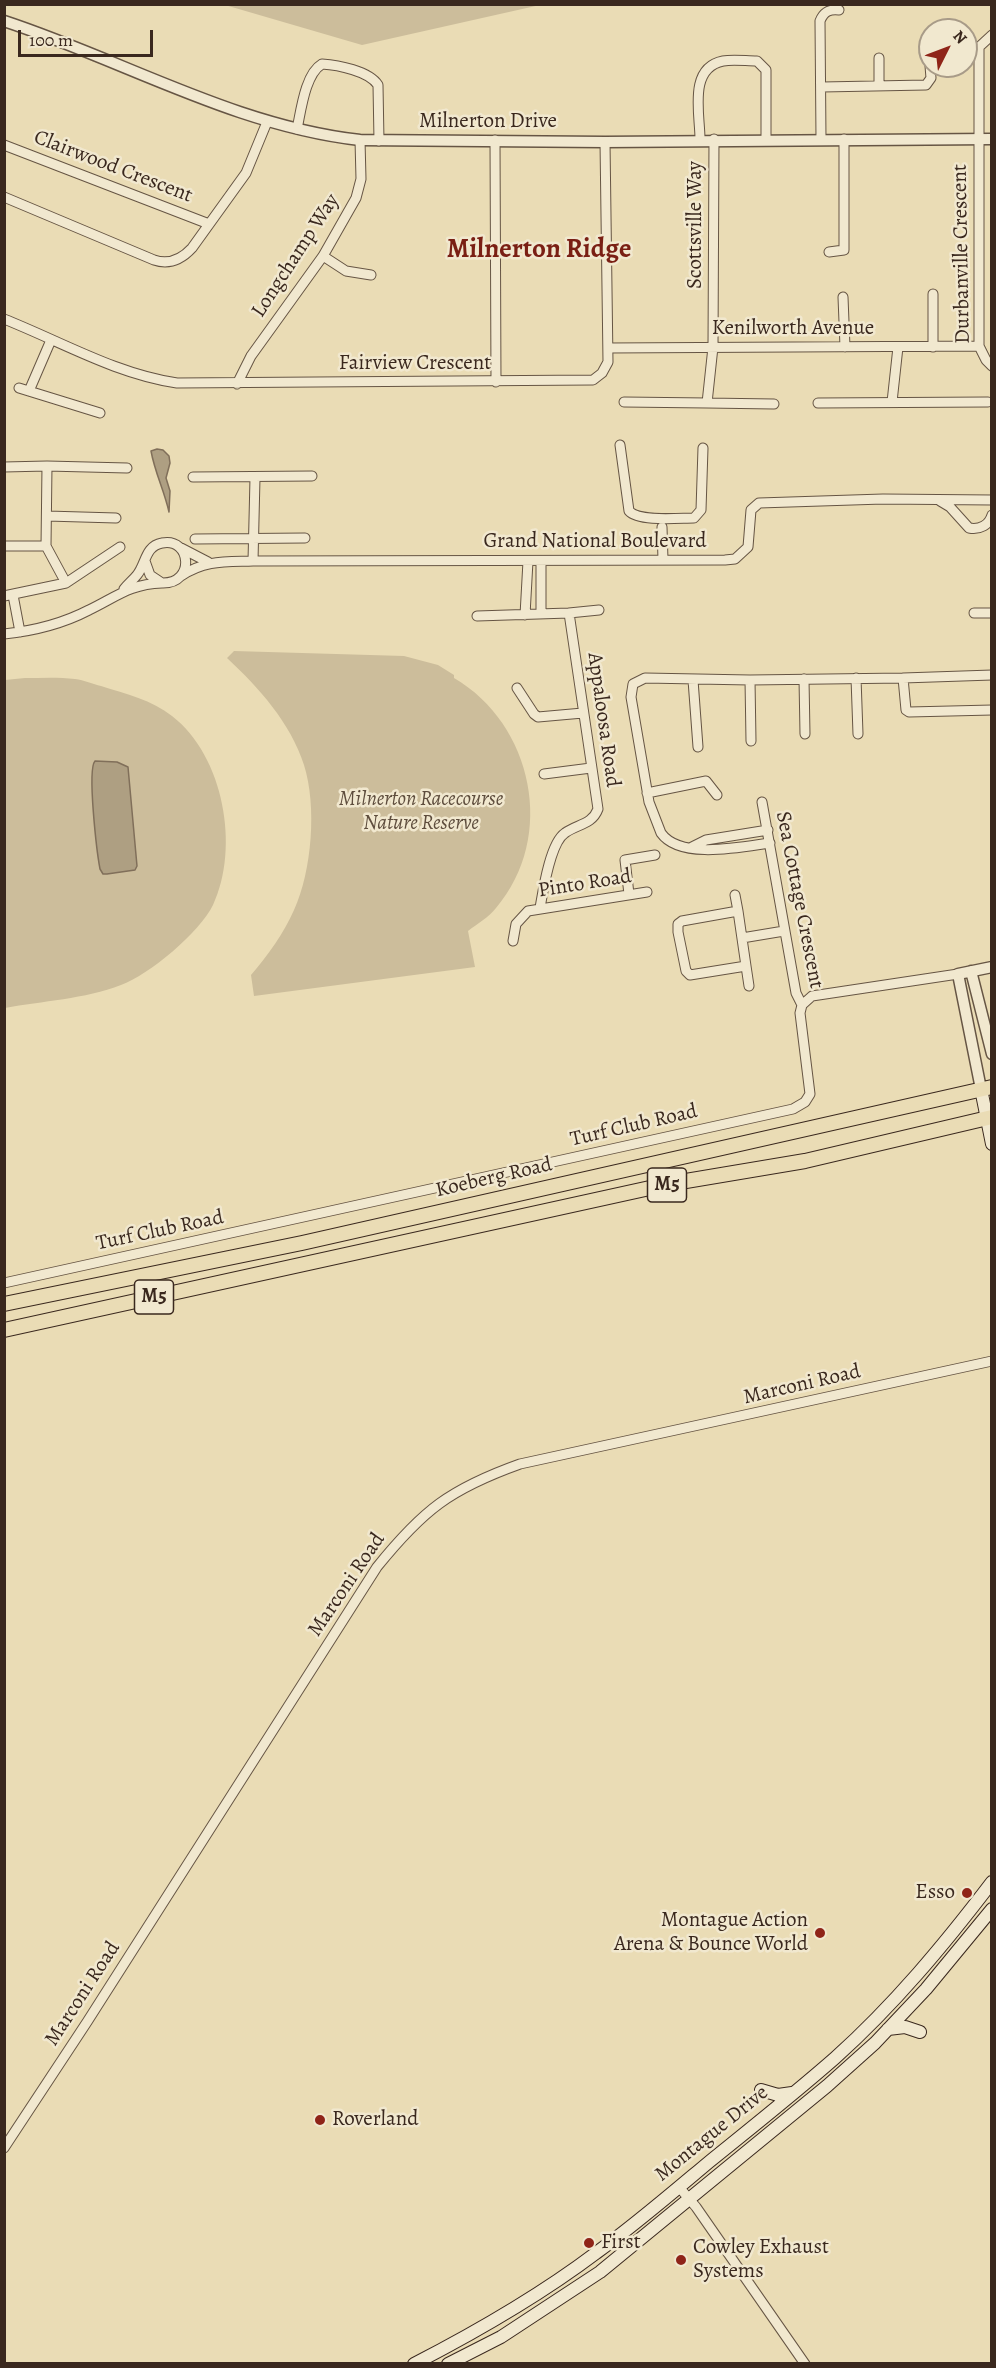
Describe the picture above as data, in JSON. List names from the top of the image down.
{
  "streets": {
    "main road": ["Koeberg Road", "M5", "Montague Drive"],
    "street": [
      "Milnerton Drive",
      "Clairwood Crescent",
      "Scottsville Way",
      "Durbanville Crescent",
      "Longchamp Way",
      "Kenilworth Avenue",
      "Fairview Crescent",
      "Grand National Boulevard",
      "Appaloosa Road",
      "Pinto Road",
      "Sea Cottage Crescent",
      "Turf Club Road",
      "Marconi Road"
    ]
  },
  "crossings": [
    ["Milnerton Drive", "Clairwood Crescent"],
    ["Milnerton Drive", "Scottsville Way"],
    ["Milnerton Drive", "Durbanville Crescent"],
    ["Milnerton Drive", "Longchamp Way"],
    ["Milnerton Drive", "Fairview Crescent"],
    ["Scottsville Way", "Kenilworth Avenue"],
    ["Durbanville Crescent", "Kenilworth Avenue"],
    ["Longchamp Way", "Fairview Crescent"],
    ["Kenilworth Avenue", "Fairview Crescent"],
    ["Appaloosa Road", "Pinto Road"],
    ["Sea Cottage Crescent", "Turf Club Road"]
  ],
  "districts": ["Milnerton Ridge"],
  "parks": ["Milnerton Racecourse Nature Reserve"],
  "places": [
    "Esso",
    "Montague Action Arena & Bounce World",
    "Roverland",
    "First",
    "Cowley Exhaust Systems"
  ],
  "scale_bar": "100 m",
  "north": "top right"
}
